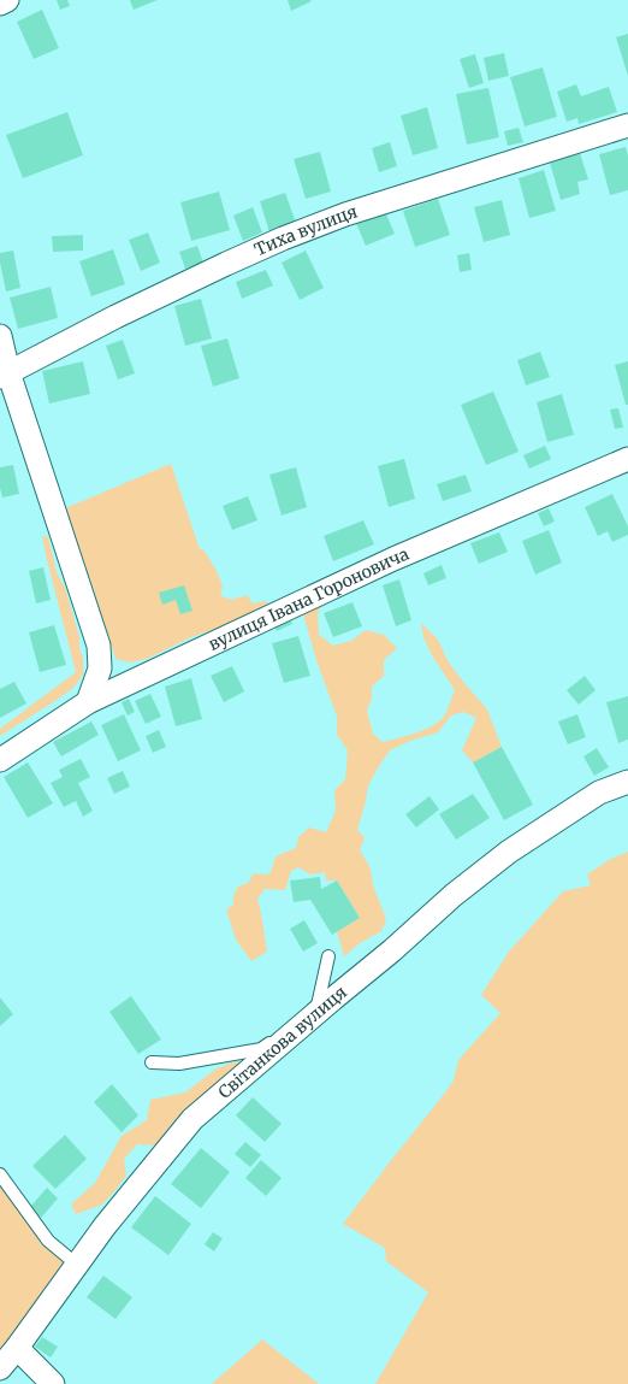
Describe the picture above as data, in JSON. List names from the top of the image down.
{
  "streets": {
    "street": ["Тиха вулиця", "вулиця Івана Гороновича", "Світанкова вулиця"]
  }
}
